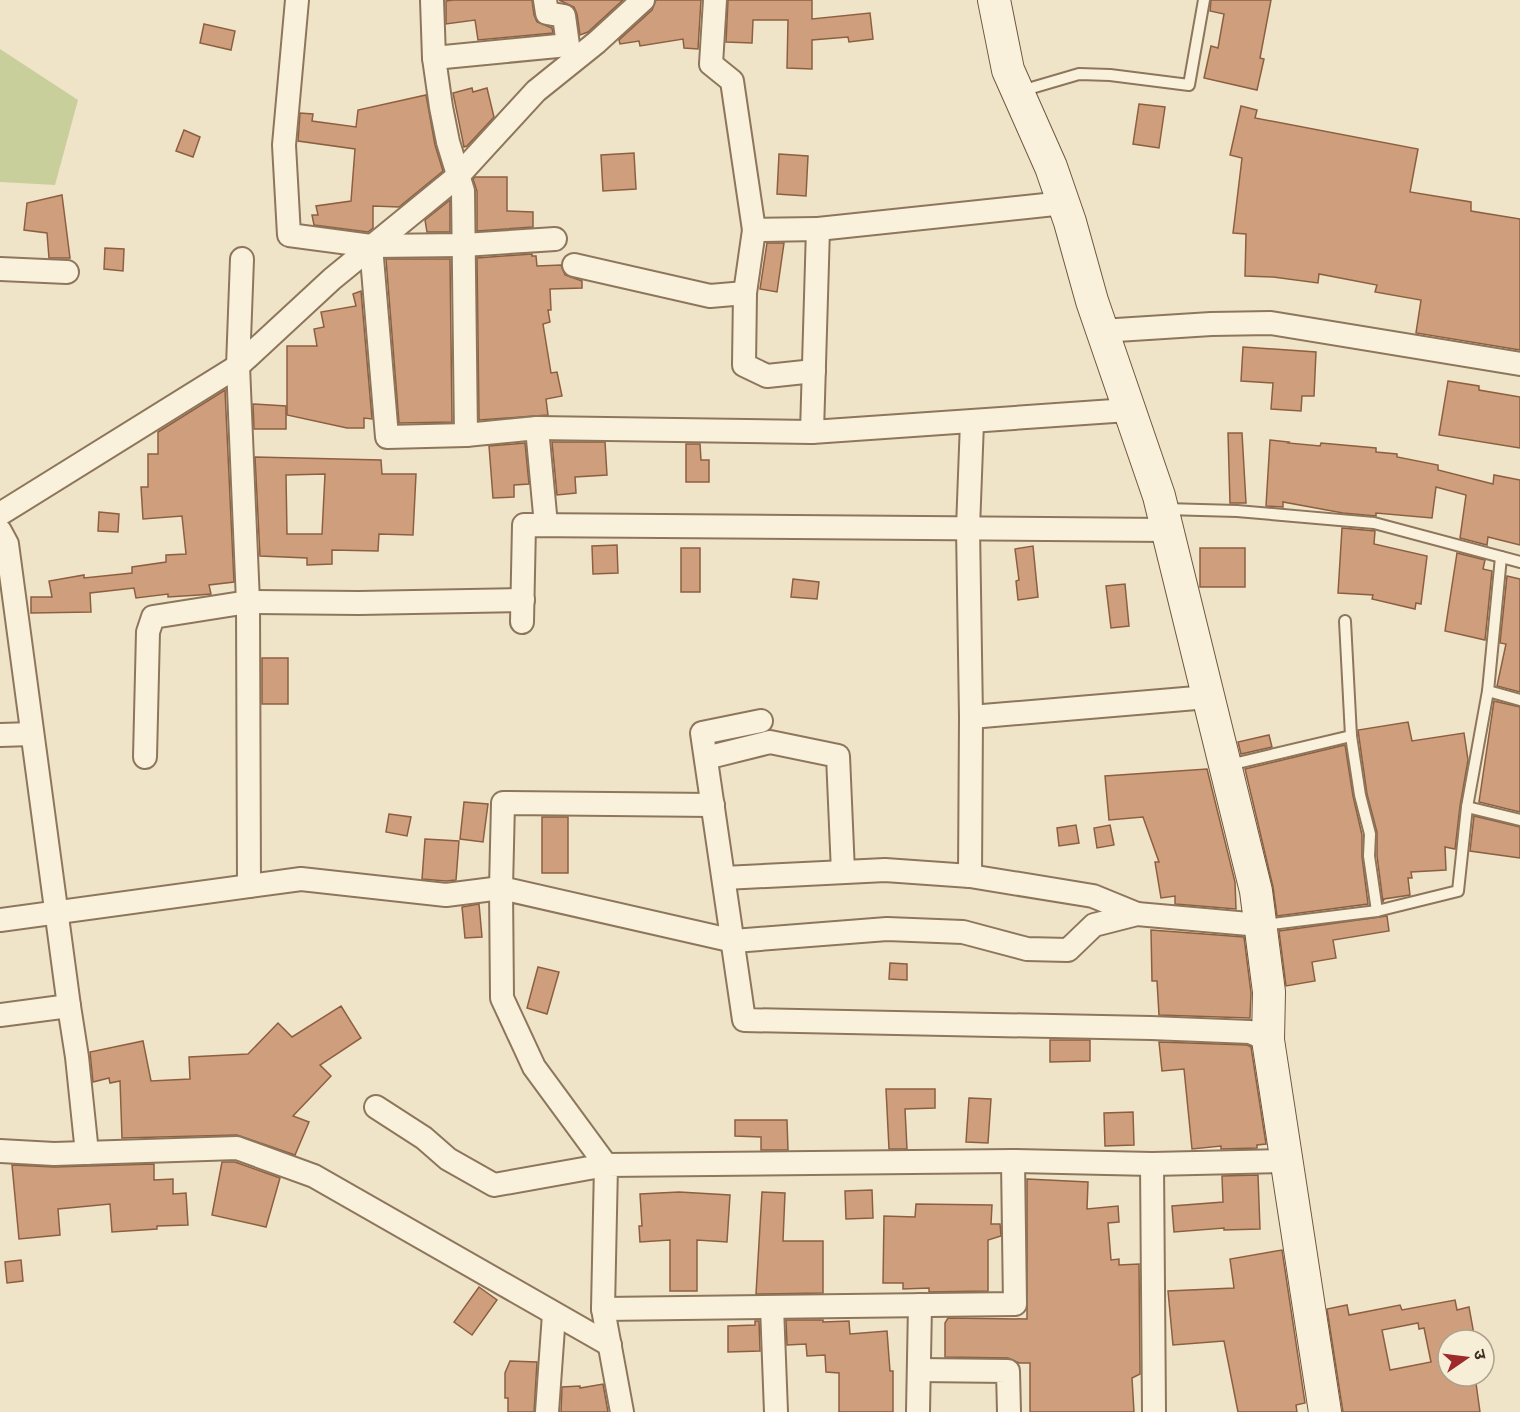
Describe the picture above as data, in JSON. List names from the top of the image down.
{
  "north": "right"
}
